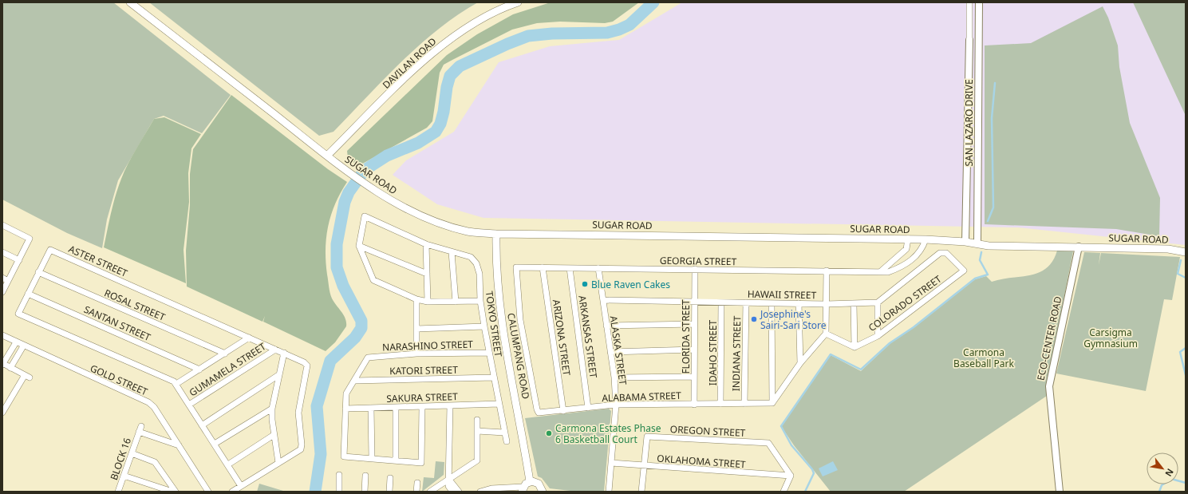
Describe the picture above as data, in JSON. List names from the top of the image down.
{
  "streets": {
    "main road": ["DAVILAN ROAD", "SUGAR ROAD", "CALUMPANG ROAD"],
    "street": [
      "SAN LAZARO DRIVE",
      "ASTER STREET",
      "GEORGIA STREET",
      "HAWAII STREET",
      "COLORADO STREET",
      "ROSAL STREET",
      "SANTAN STREET",
      "TOKYO STREET",
      "ARKANSAS STREET",
      "FLORIDA STREET",
      "ARIZONA STREET",
      "ECO-CENTER ROAD",
      "NARASHINO STREET",
      "ALASKA STREET",
      "IDAHO STREET",
      "INDIANA STREET",
      "GUMAMELA STREET",
      "KATORI STREET",
      "GOLD STREET",
      "ALABAMA STREET",
      "SAKURA STREET",
      "OREGON STREET",
      "BLOCK 16",
      "OKLAHOMA STREET"
    ]
  },
  "crossings": [
    ["DAVILAN ROAD", "SUGAR ROAD"],
    ["SAN LAZARO DRIVE", "SUGAR ROAD"],
    ["SUGAR ROAD", "ECO-CENTER ROAD"],
    ["SUGAR ROAD", "CALUMPANG ROAD"],
    ["ASTER STREET", "ROSAL STREET"],
    ["ASTER STREET", "SANTAN STREET"],
    ["ASTER STREET", "GUMAMELA STREET"],
    ["GEORGIA STREET", "ARKANSAS STREET"],
    ["GEORGIA STREET", "FLORIDA STREET"],
    ["GEORGIA STREET", "ARIZONA STREET"],
    ["GEORGIA STREET", "ALASKA STREET"],
    ["GEORGIA STREET", "ALABAMA STREET"],
    ["HAWAII STREET", "COLORADO STREET"],
    ["HAWAII STREET", "FLORIDA STREET"],
    ["HAWAII STREET", "ALASKA STREET"],
    ["HAWAII STREET", "IDAHO STREET"],
    ["HAWAII STREET", "INDIANA STREET"],
    ["TOKYO STREET", "NARASHINO STREET"],
    ["TOKYO STREET", "KATORI STREET"],
    ["TOKYO STREET", "SAKURA STREET"],
    ["ARKANSAS STREET", "ALABAMA STREET"],
    ["FLORIDA STREET", "ALABAMA STREET"],
    ["ARIZONA STREET", "ALABAMA STREET"],
    ["NARASHINO STREET", "KATORI STREET"],
    ["ALASKA STREET", "ALABAMA STREET"],
    ["ALASKA STREET", "OKLAHOMA STREET"],
    ["IDAHO STREET", "ALABAMA STREET"],
    ["INDIANA STREET", "ALABAMA STREET"],
    ["OREGON STREET", "OKLAHOMA STREET"]
  ],
  "parks": ["Carsigma Gymnasium", "Carmona Baseball Park"],
  "places": ["Blue Raven Cakes", "Josephine's Sairi-Sari Store", "Carmona Estates Phase 6 Basketball Court"],
  "north": "bottom right"
}
